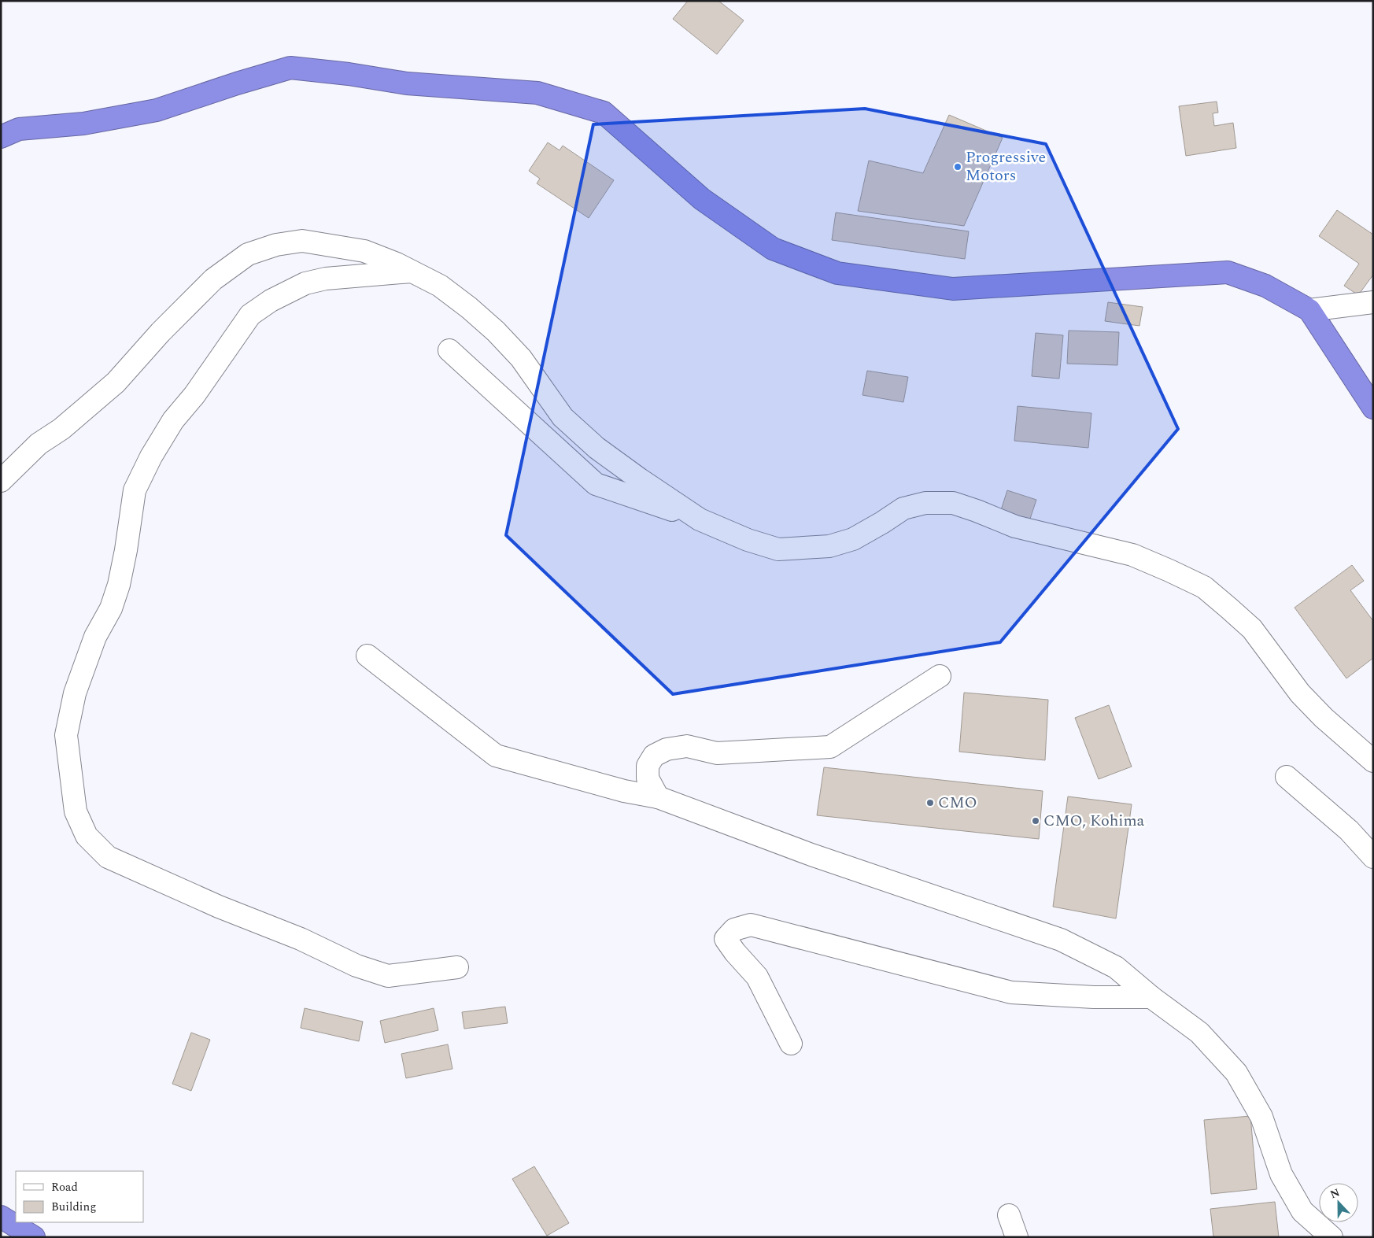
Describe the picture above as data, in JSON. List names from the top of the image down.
{
  "places": ["Progressive Motors", "CMO", "CMO, Kohima"],
  "legend": ["Road", "Building"],
  "north": "top"
}
